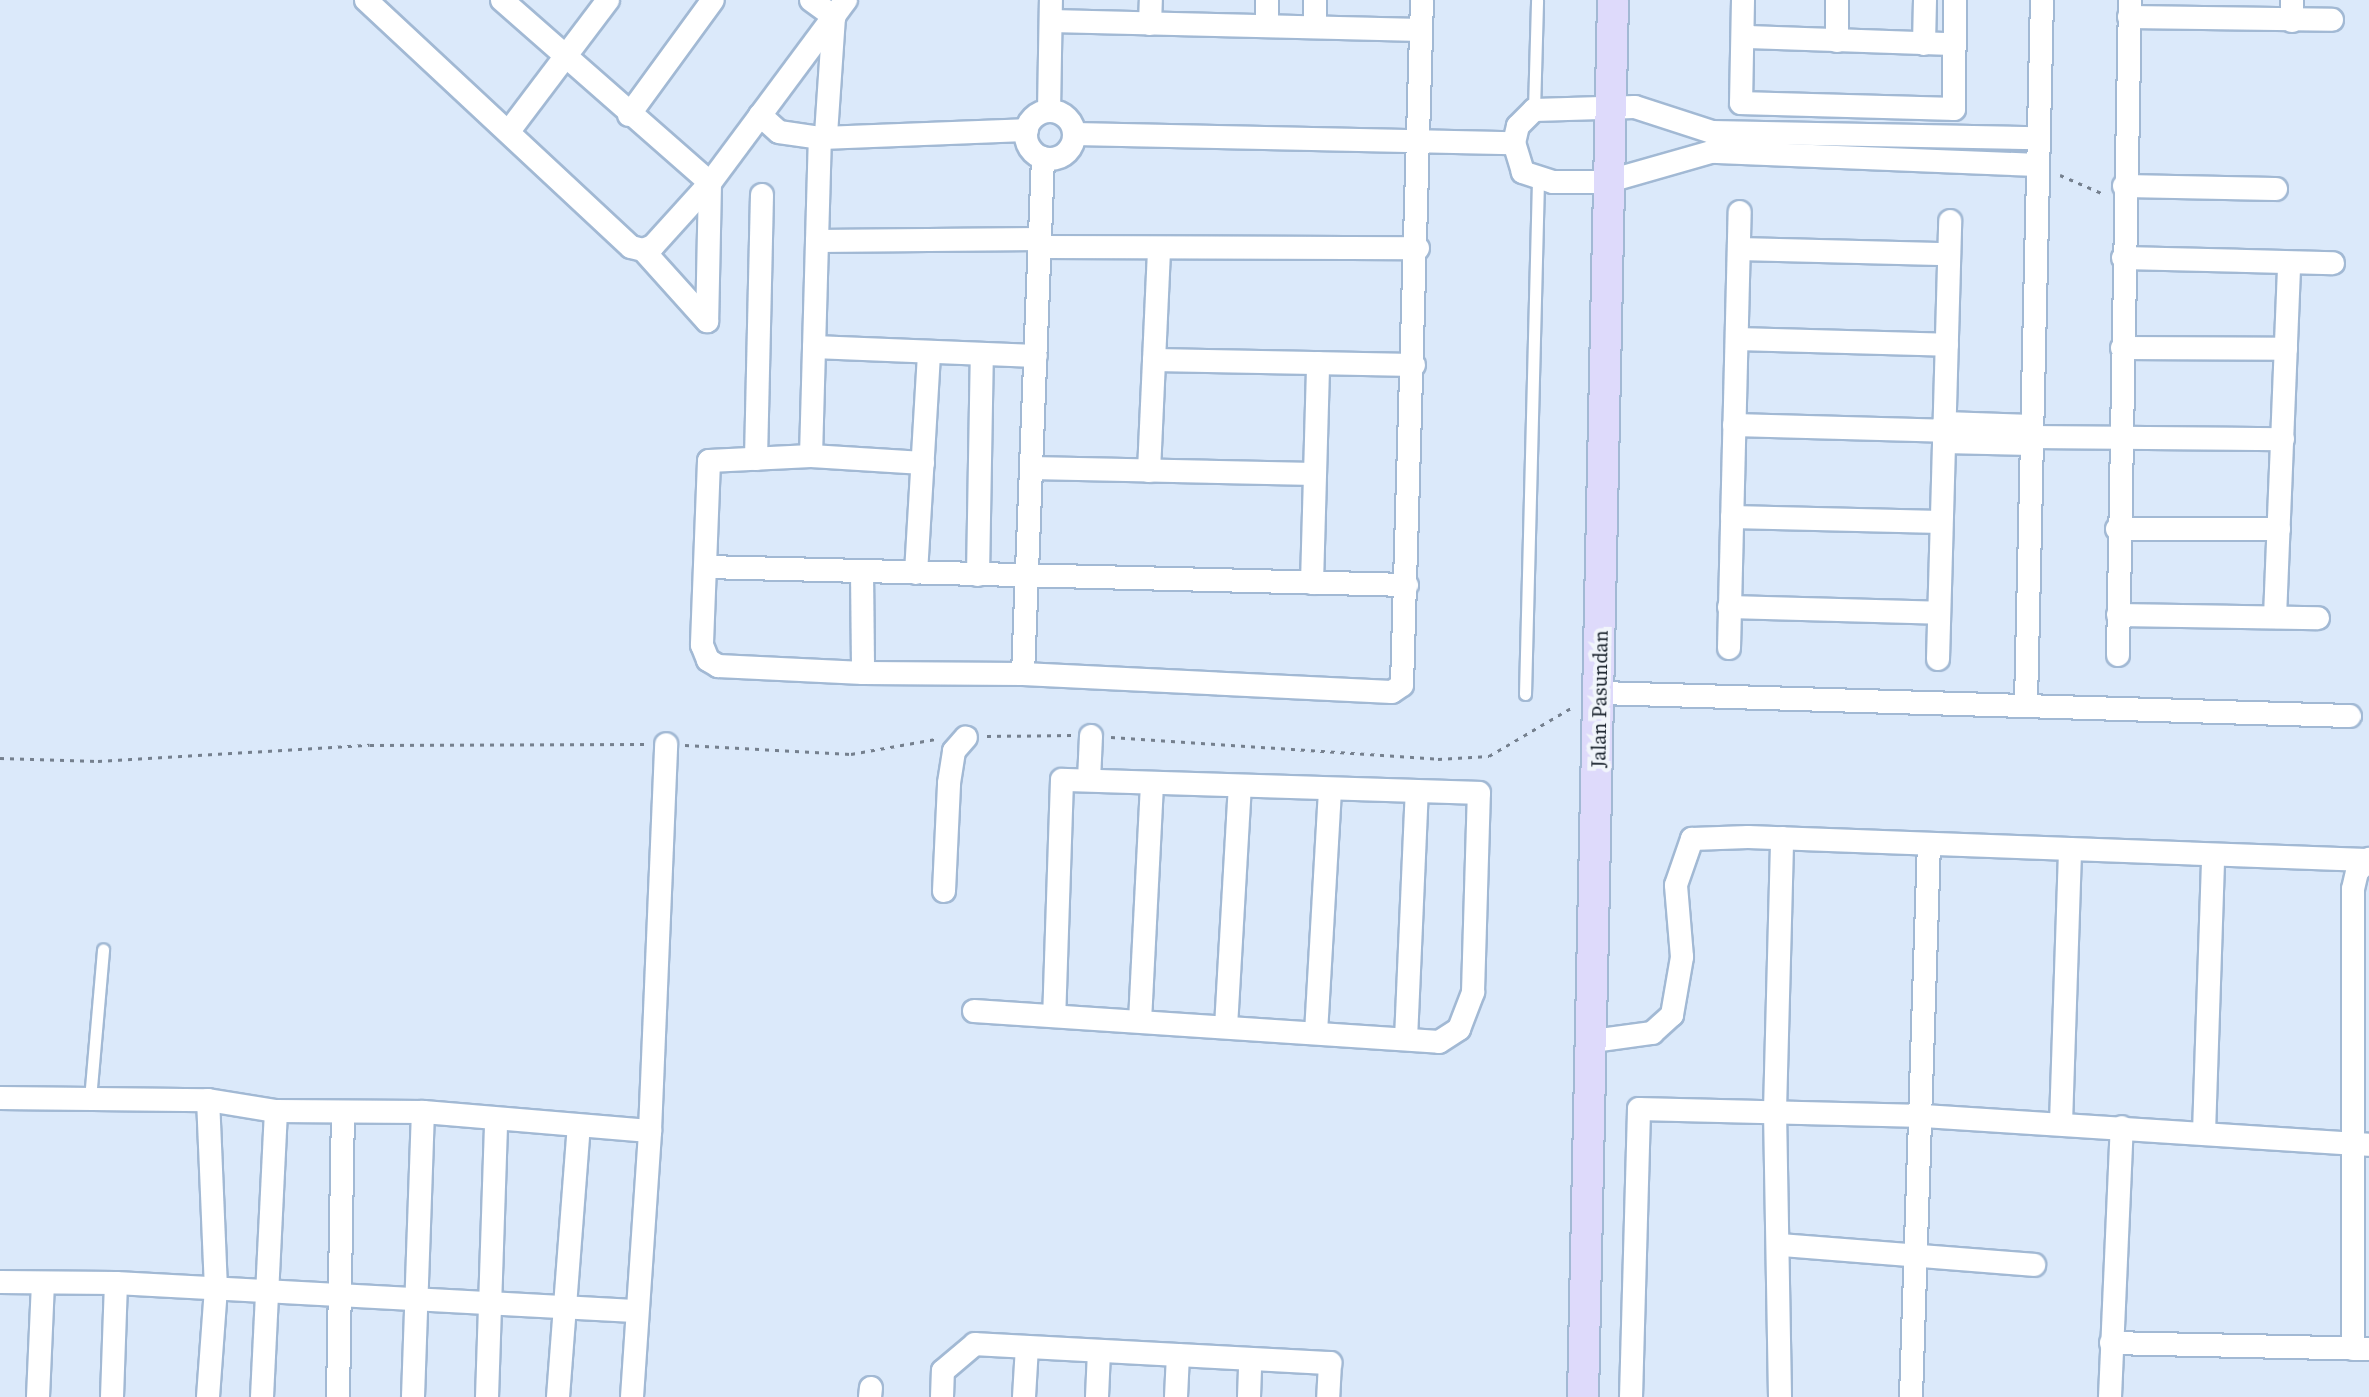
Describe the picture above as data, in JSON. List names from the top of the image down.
{
  "streets": {
    "street": ["Jalan Pasundan"]
  }
}
